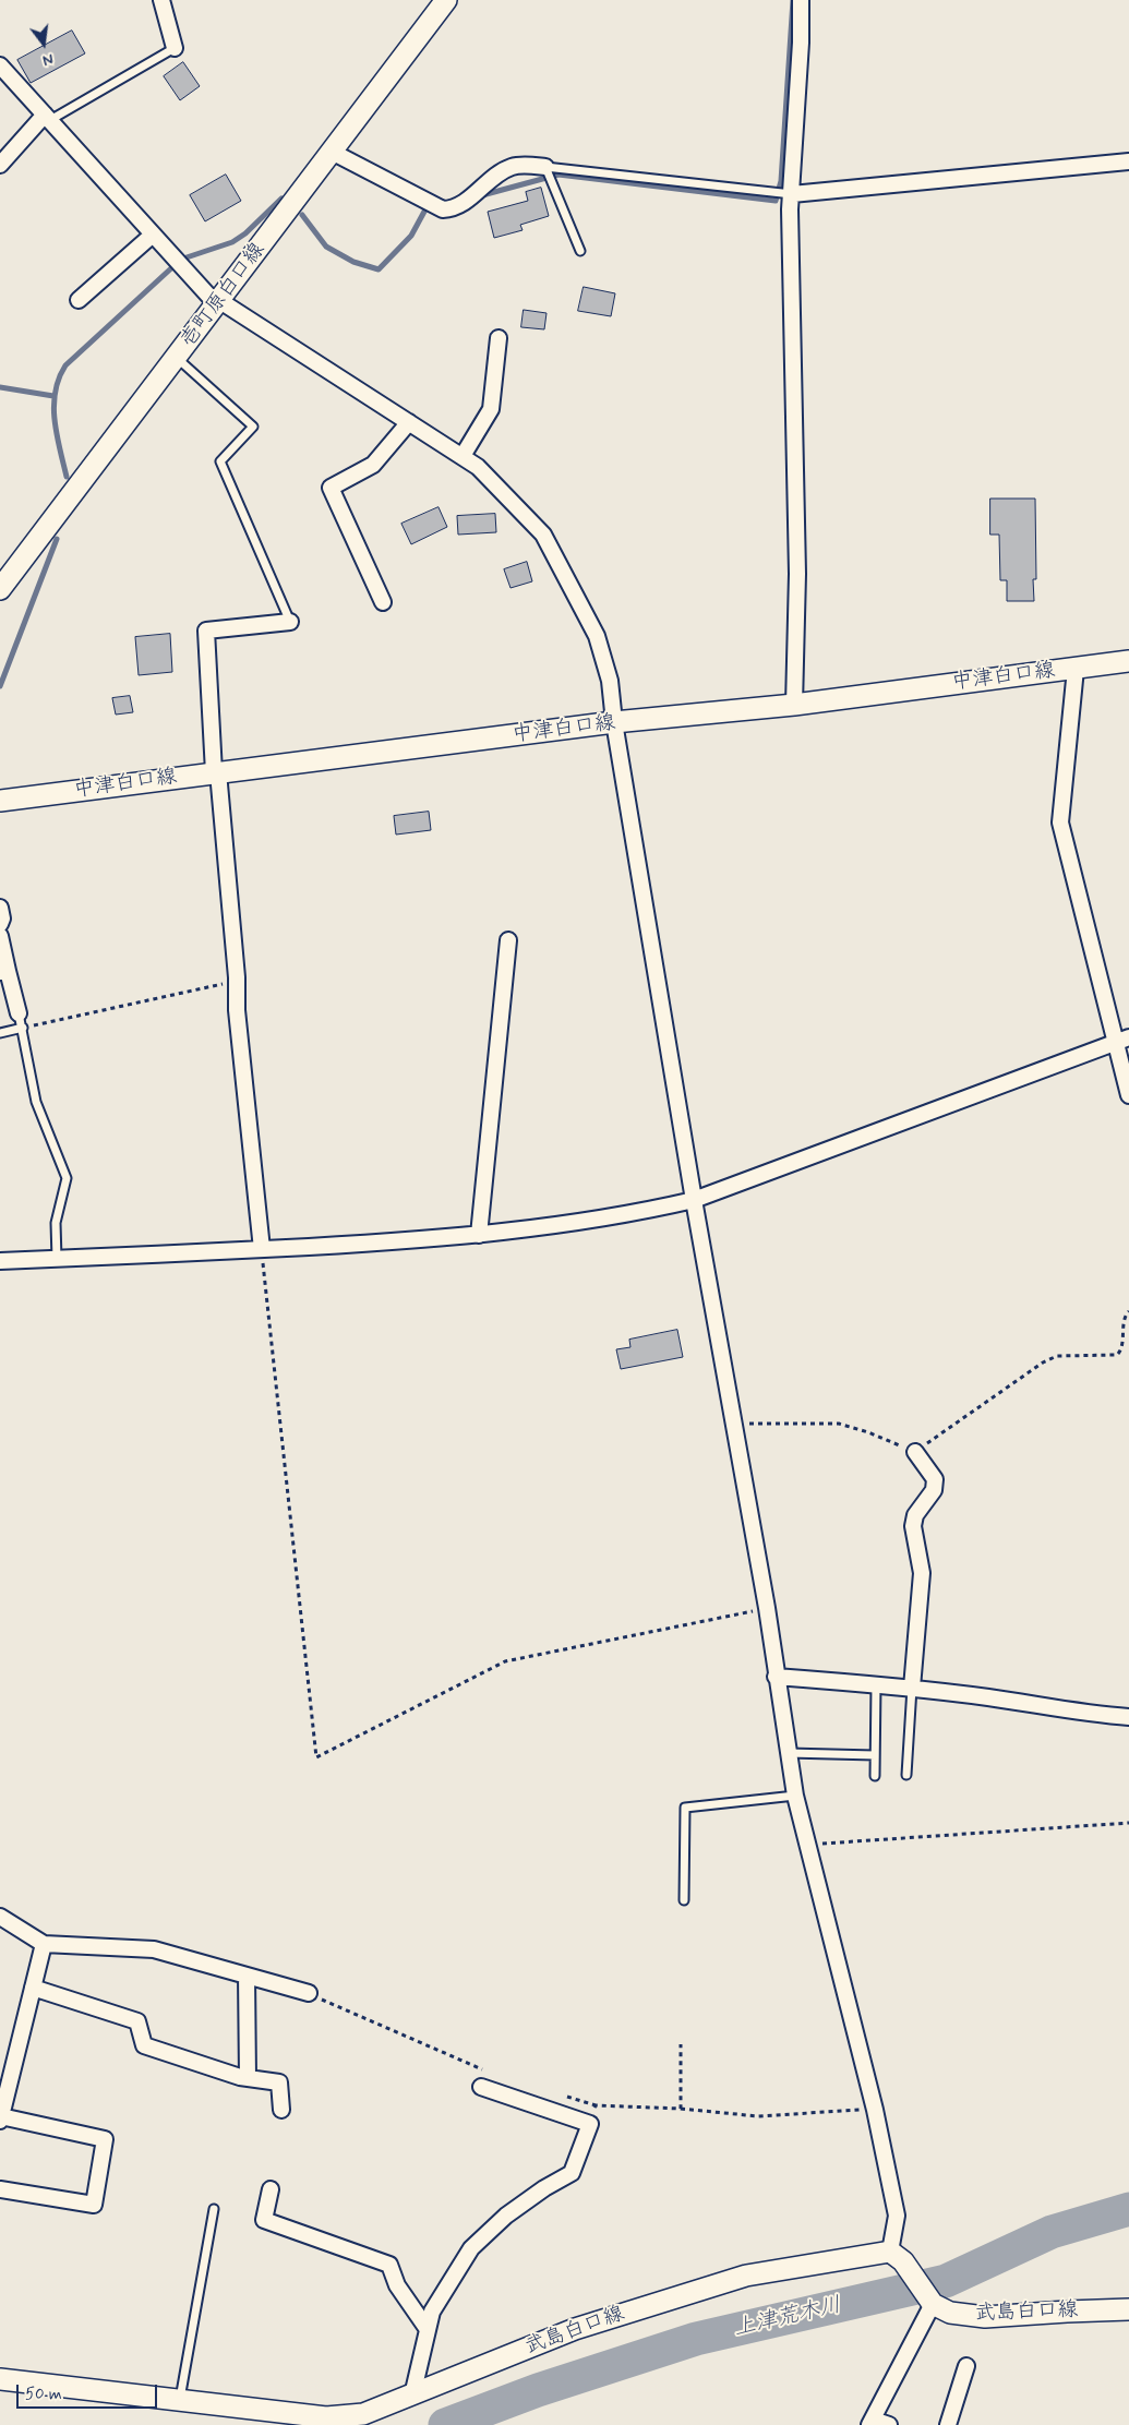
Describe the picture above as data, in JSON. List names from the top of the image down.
{
  "streets": {
    "main road": ["壱町原白口線", "中津白口線", "武島白口線"]
  },
  "water": ["上津荒木川"],
  "scale_bar": "50 m",
  "north": "bottom"
}
